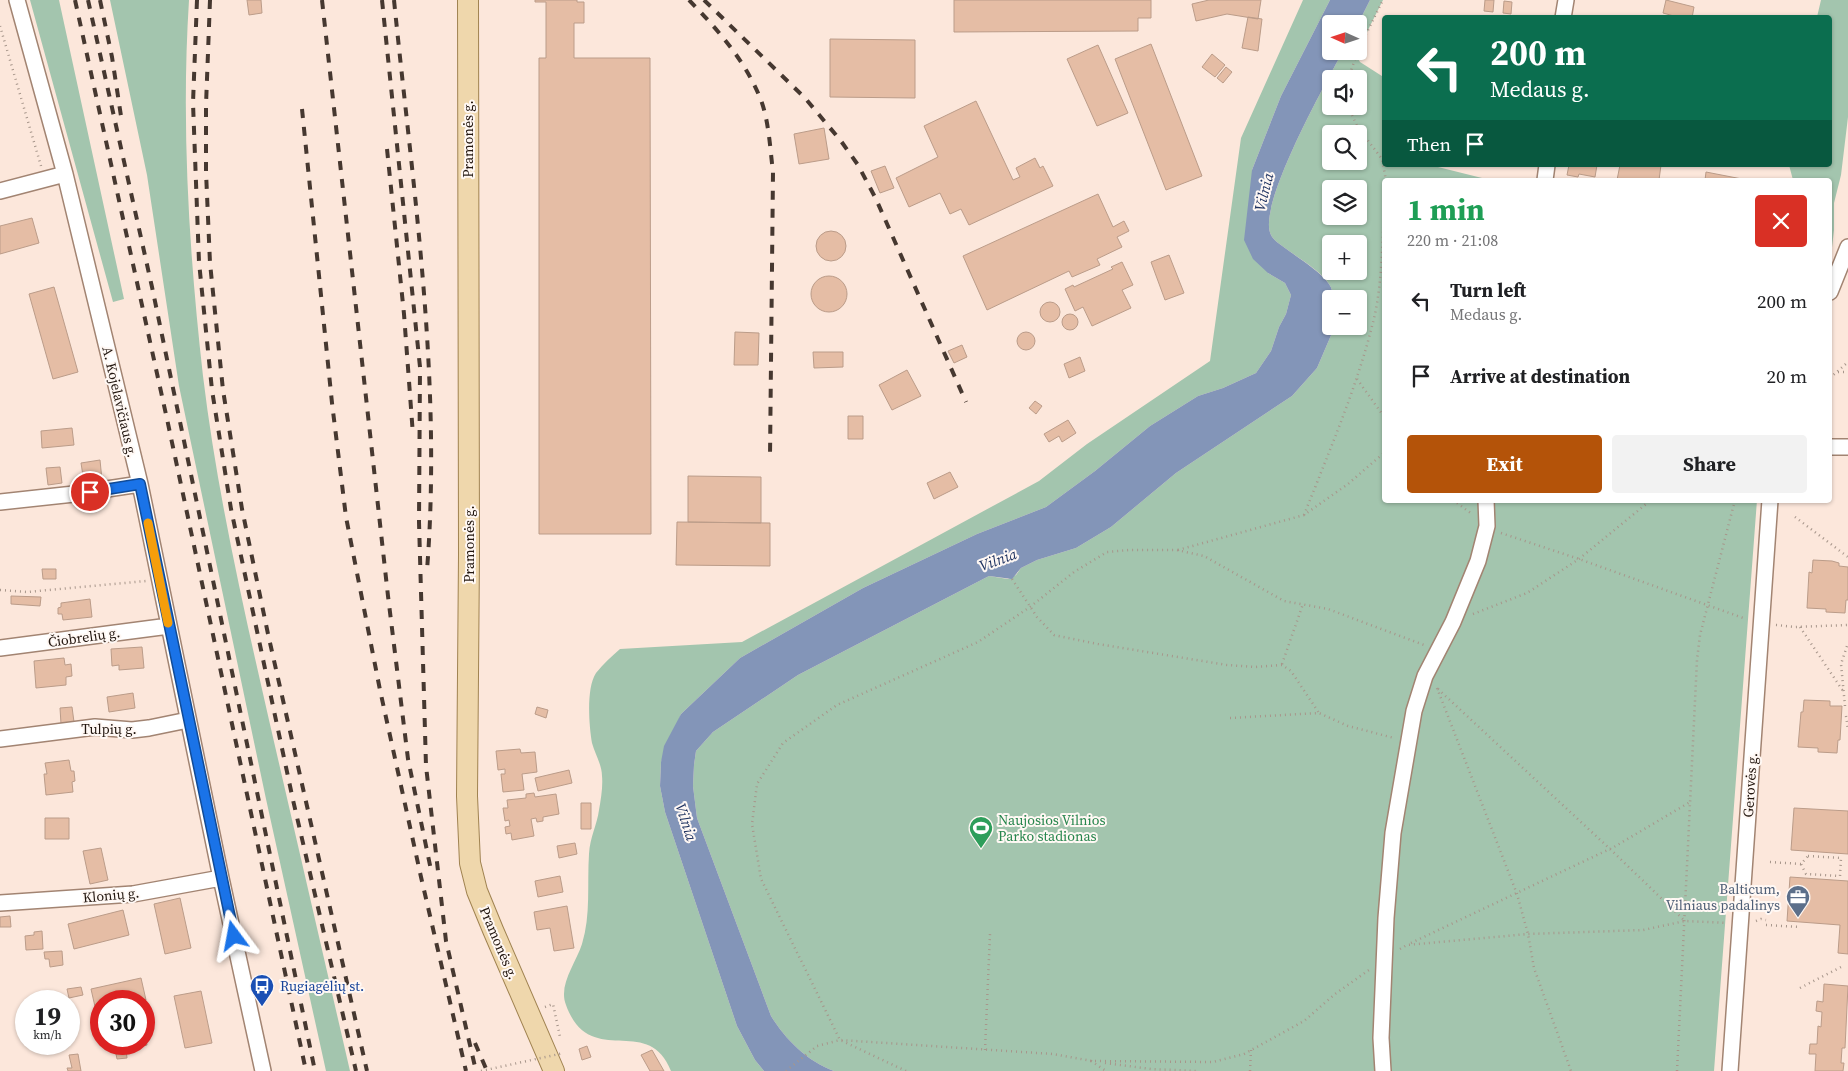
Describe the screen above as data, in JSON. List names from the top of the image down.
{
  "streets": {
    "main road": ["Pramonės g."],
    "street": [
      "A. Kojelavičiaus g.",
      "Čiobrelių g.",
      "Tulpių g.",
      "Gerovės g.",
      "Klonių g."
    ]
  },
  "crossings": [
    ["A. Kojelavičiaus g.", "Čiobrelių g."],
    ["A. Kojelavičiaus g.", "Tulpių g."],
    ["A. Kojelavičiaus g.", "Klonių g."]
  ],
  "water": ["Vilnia"],
  "places": {
    "sports": ["Naujosios Vilnios Parko stadionas"],
    "office": ["Balticum, Vilniaus padalinys"],
    "bus stop": ["Rugiagėlių st."]
  },
  "north": "left",
  "page": {
    "map_buttons": ["+", "−"],
    "turn": ["200 m", "Medaus g."],
    "then": "Then",
    "heading": ["1 min", "220 m · 21:08"],
    "list": [
      {
        "name": "Turn left",
        "note": "Medaus g.",
        "value": "200 m"
      },
      {
        "name": "Arrive at destination",
        "value": "20 m"
      }
    ],
    "buttons": ["Exit", "Share"],
    "speed": "19 km/h",
    "limit": "30"
  }
}
